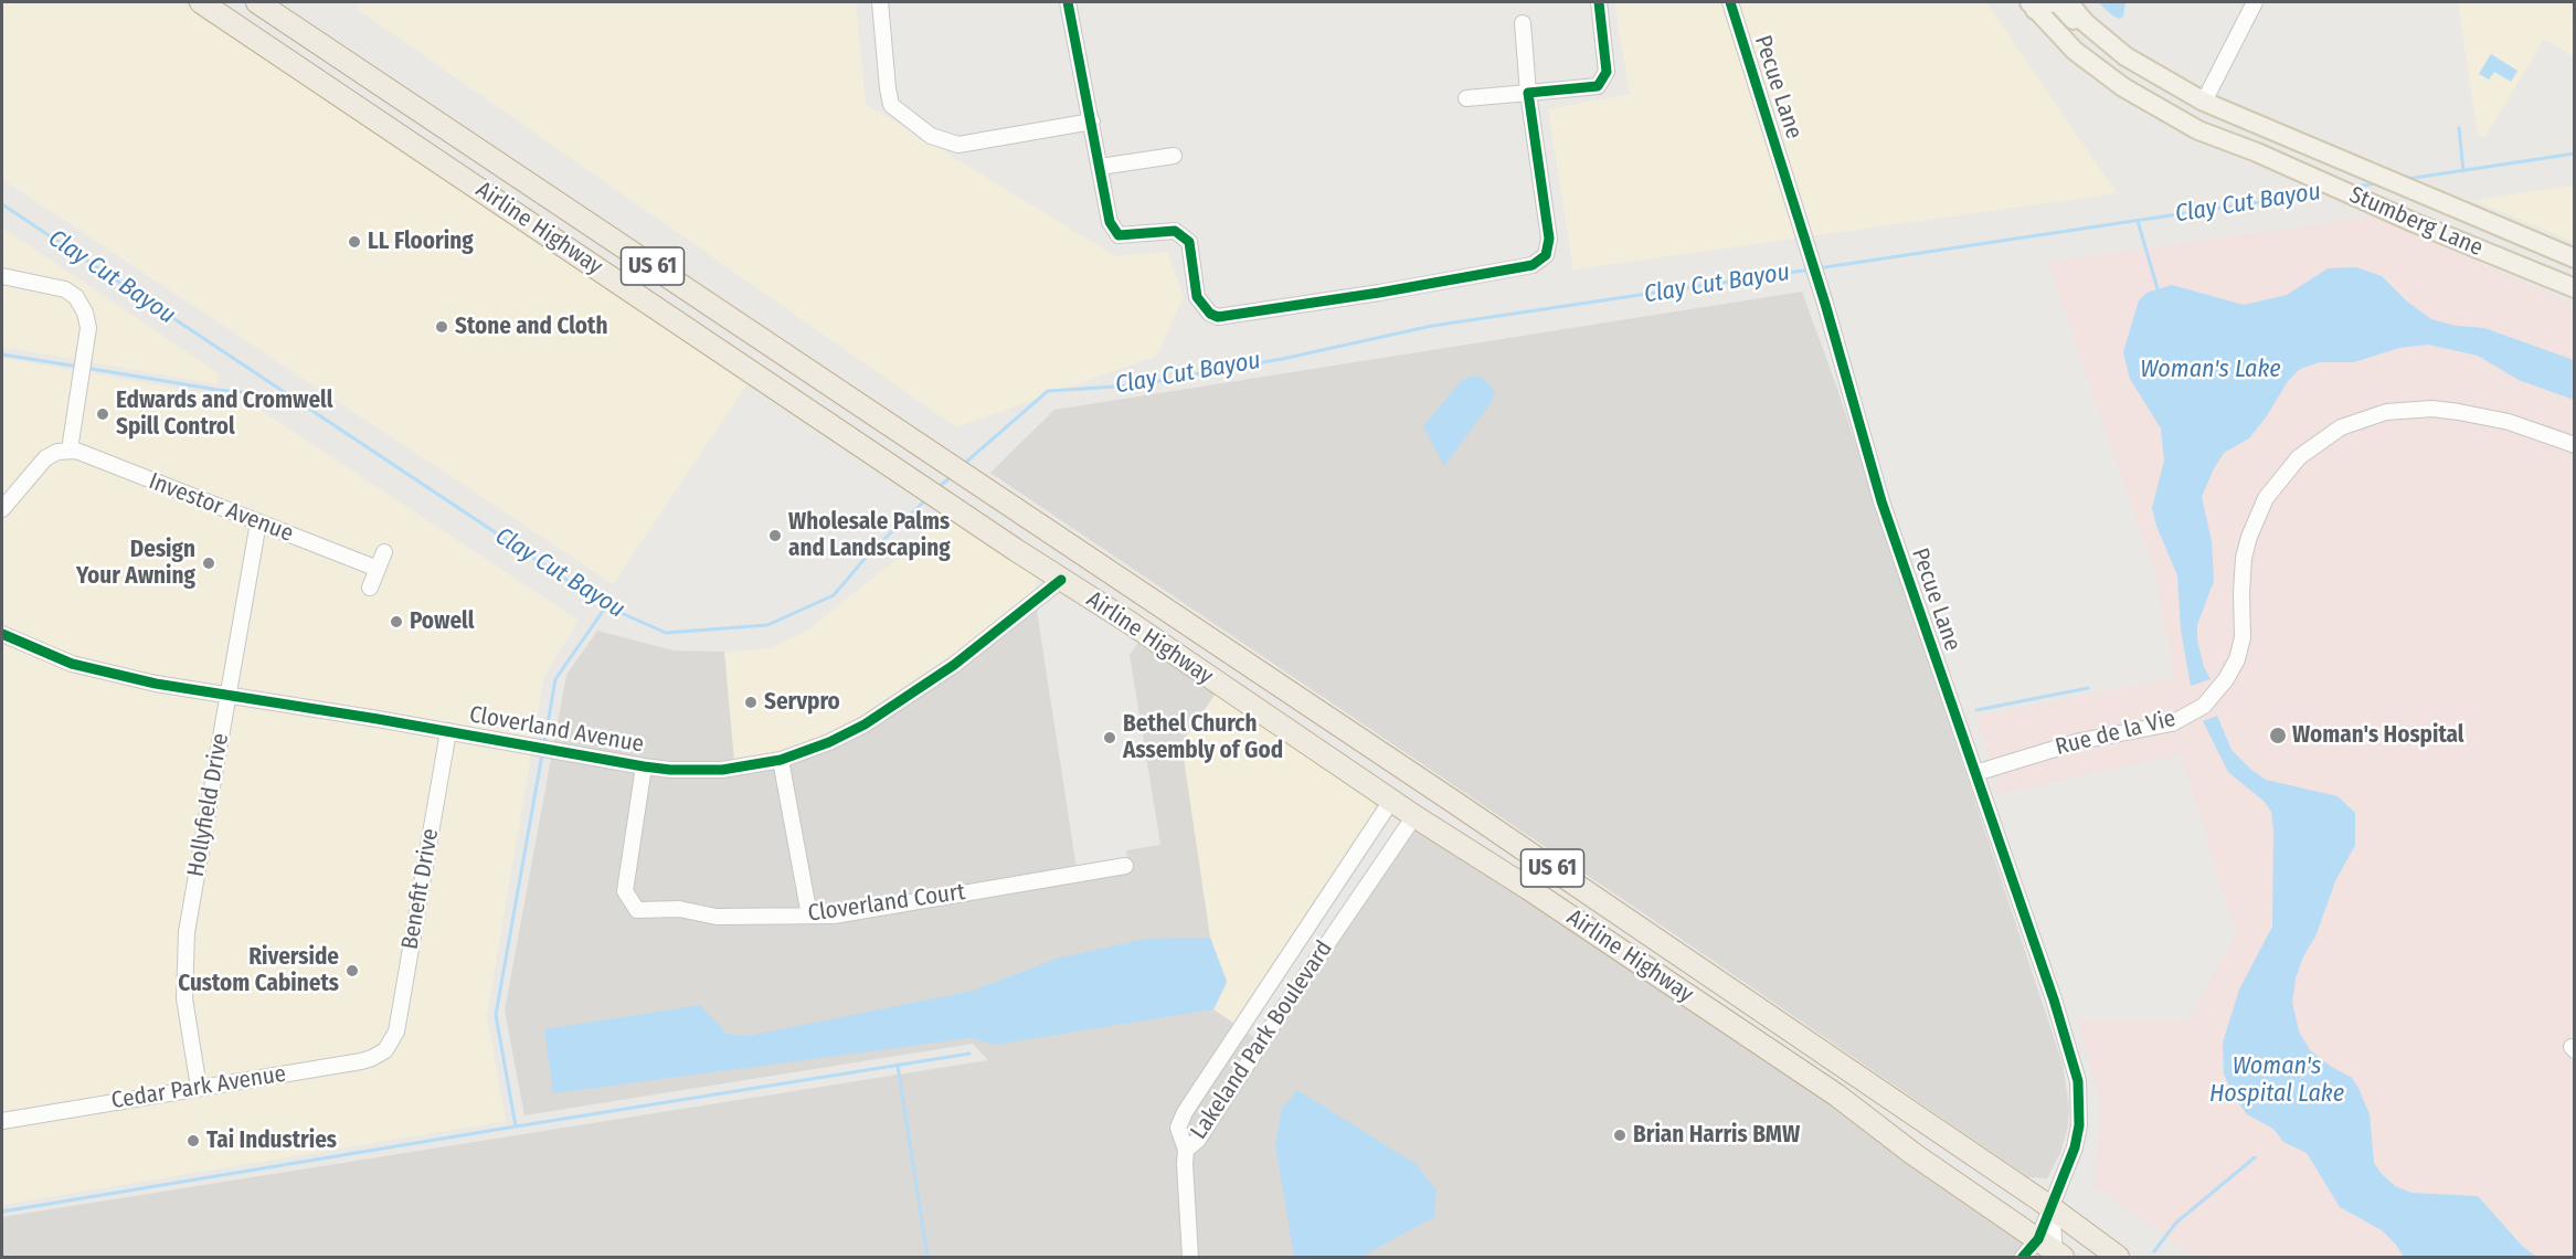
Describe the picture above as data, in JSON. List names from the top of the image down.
{
  "streets": {
    "highway": ["Airline Highway", "US 61"],
    "main road": ["Stumberg Lane"],
    "street": [
      "Pecue Lane",
      "Investor Avenue",
      "Cloverland Avenue",
      "Rue de la Vie",
      "Hollyfield Drive",
      "Benefit Drive",
      "Cloverland Court",
      "Lakeland Park Boulevard",
      "Cedar Park Avenue"
    ]
  },
  "crossings": [
    ["Pecue Lane", "Airline Highway"],
    ["Pecue Lane", "Rue de la Vie"],
    ["Airline Highway", "Cloverland Avenue"],
    ["Airline Highway", "Lakeland Park Boulevard"],
    ["Investor Avenue", "Hollyfield Drive"],
    ["Cloverland Avenue", "Hollyfield Drive"],
    ["Cloverland Avenue", "Benefit Drive"],
    ["Cloverland Avenue", "Cloverland Court"],
    ["Hollyfield Drive", "Cedar Park Avenue"],
    ["Benefit Drive", "Cedar Park Avenue"]
  ],
  "water": ["Clay Cut Bayou", "Woman's Lake", "Woman's Hospital Lake"],
  "places": [
    "LL Flooring",
    "Stone and Cloth",
    "Edwards and Cromwell Spill Control",
    "Wholesale Palms and Landscaping",
    "Design Your Awning",
    "Powell",
    "Servpro",
    "Woman's Hospital",
    "Bethel Church Assembly of God",
    "Riverside Custom Cabinets",
    "Brian Harris BMW",
    "Tai Industries"
  ]
}
